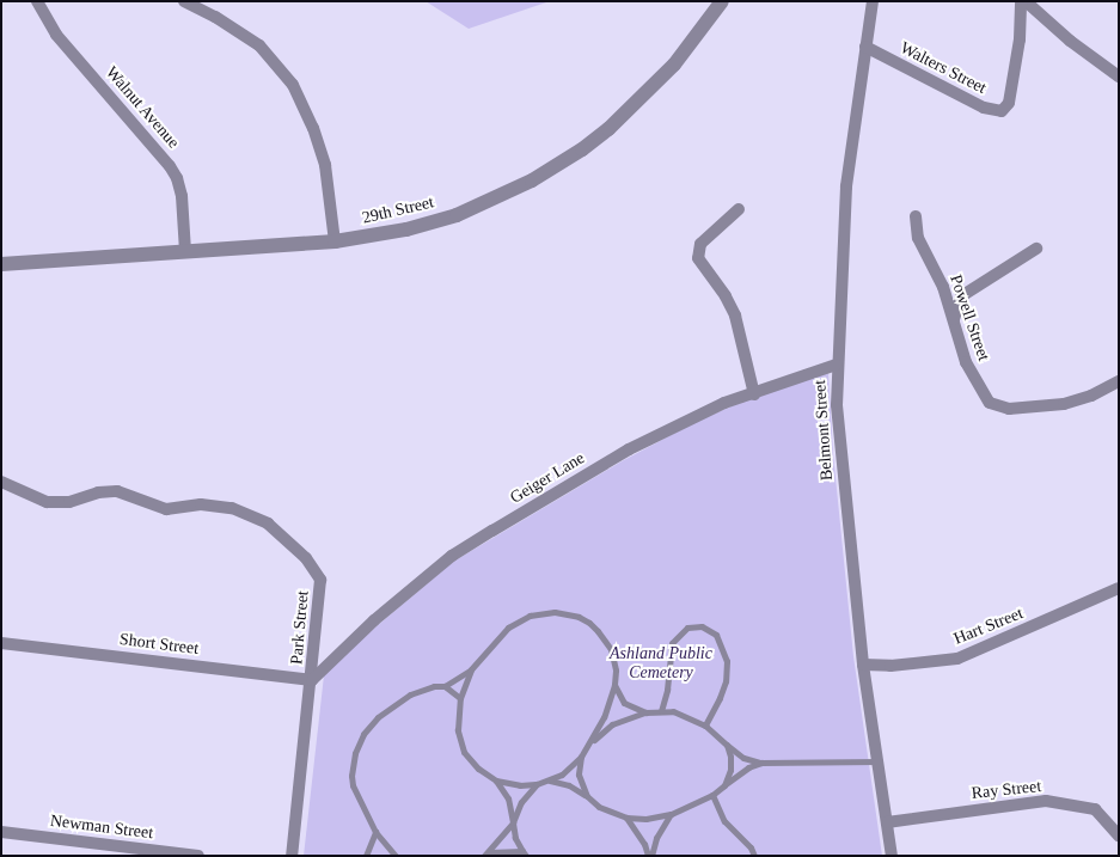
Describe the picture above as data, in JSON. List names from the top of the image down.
{
  "streets": {
    "street": [
      "Walters Street",
      "Walnut Avenue",
      "29th Street",
      "Powell Street",
      "Belmont Street",
      "Geiger Lane",
      "Hart Street",
      "Park Street",
      "Short Street",
      "Ray Street",
      "Newman Street"
    ]
  },
  "crossings": [
    ["Walters Street", "Belmont Street"],
    ["Walnut Avenue", "29th Street"],
    ["Belmont Street", "Geiger Lane"],
    ["Belmont Street", "Hart Street"],
    ["Belmont Street", "Ray Street"],
    ["Geiger Lane", "Park Street"],
    ["Geiger Lane", "Short Street"],
    ["Park Street", "Short Street"]
  ],
  "parks": ["Ashland Public Cemetery"]
}
